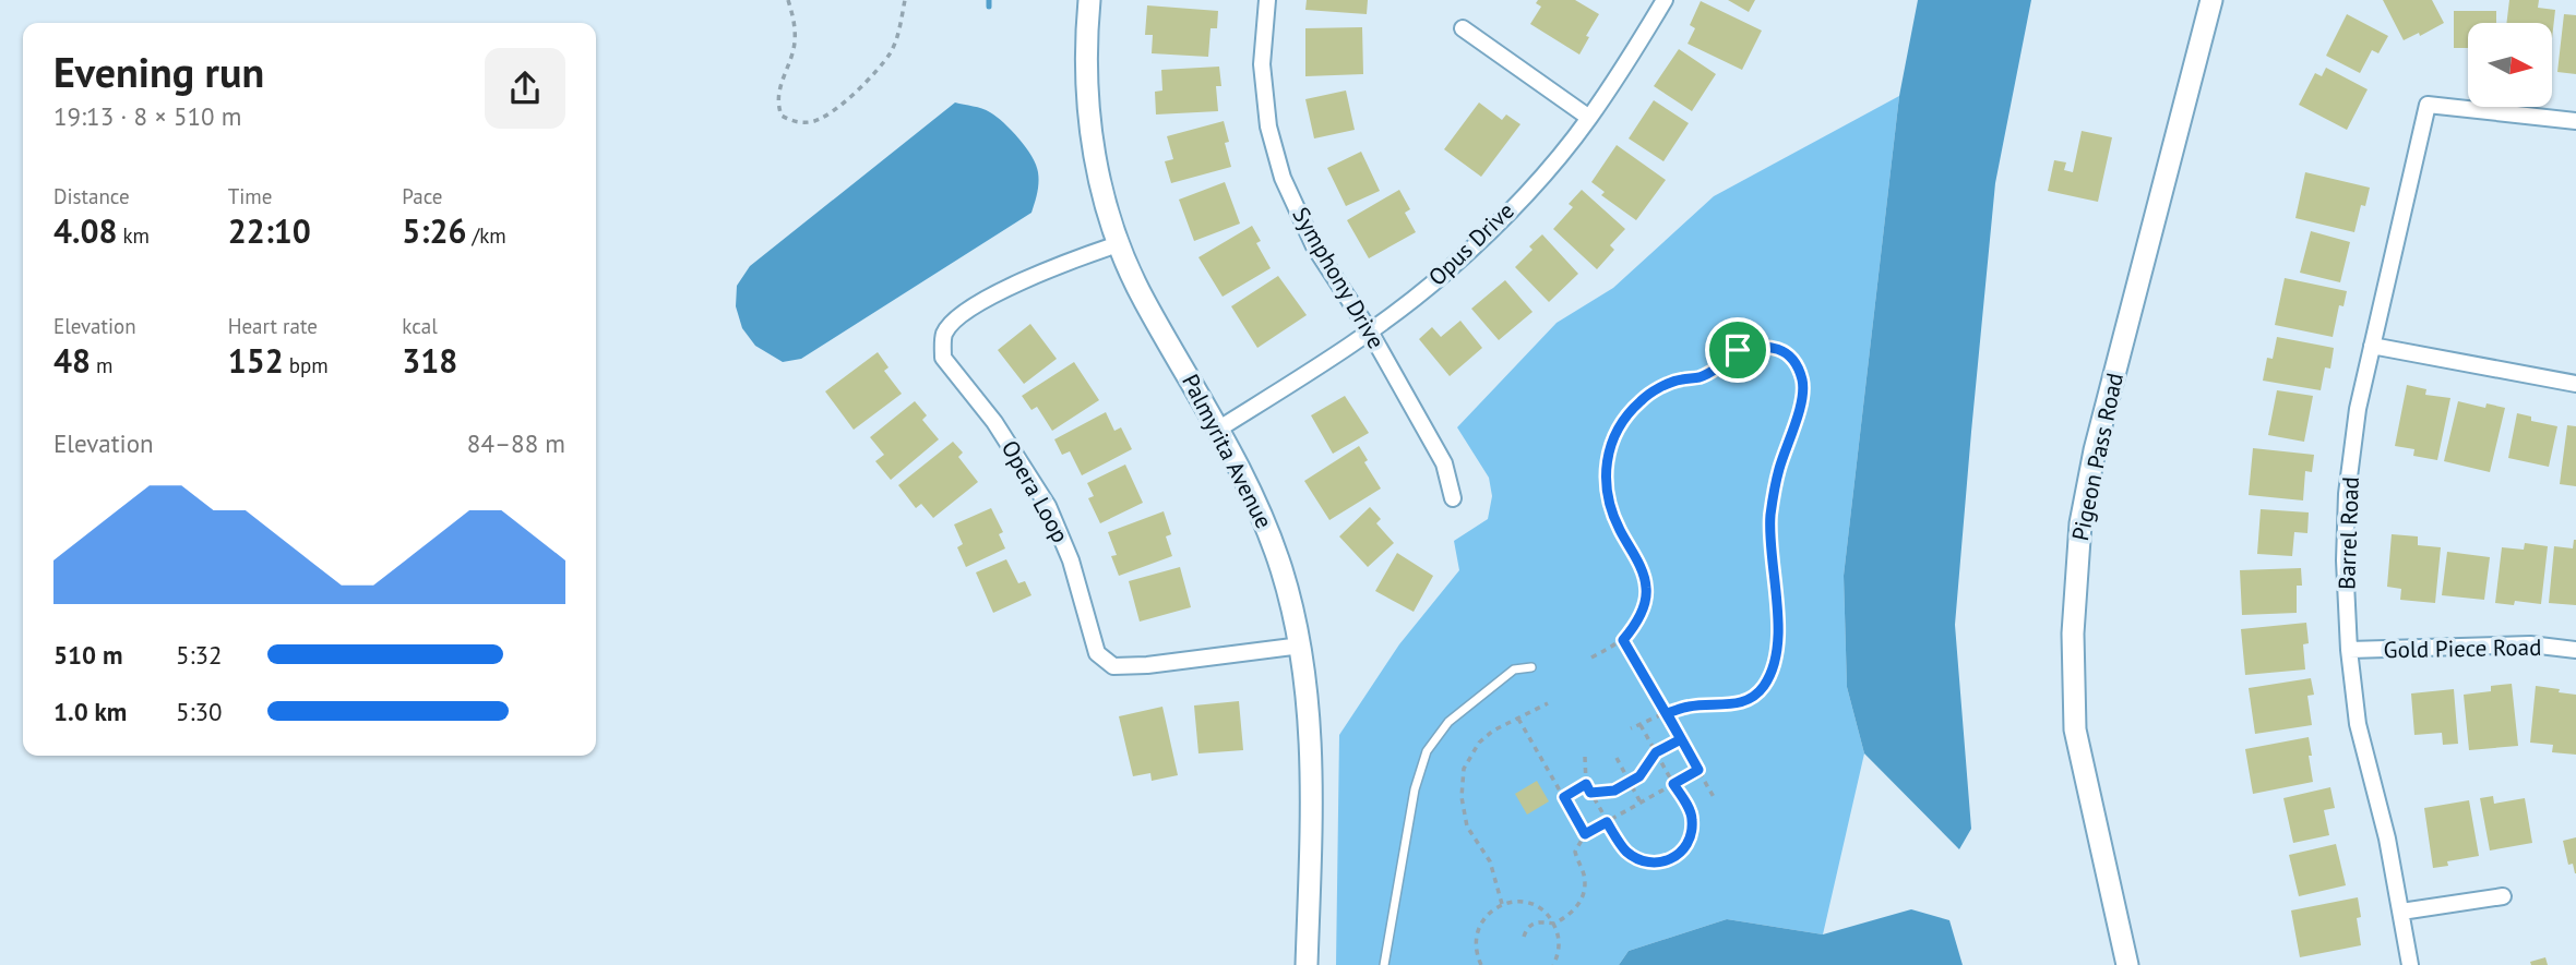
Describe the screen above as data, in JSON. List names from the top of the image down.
{
  "streets": {
    "street": [
      "Opus Drive",
      "Symphony Drive",
      "Palmyrita Avenue",
      "Pigeon Pass Road",
      "Opera Loop",
      "Barrel Road",
      "Gold Piece Road"
    ]
  },
  "crossings": [
    ["Opus Drive", "Symphony Drive"],
    ["Opus Drive", "Palmyrita Avenue"],
    ["Palmyrita Avenue", "Opera Loop"],
    ["Barrel Road", "Gold Piece Road"]
  ],
  "north": "right",
  "page": {
    "heading": ["Evening run", "19:13 · 8 × 510 m"],
    "stats": [
      ["Distance", "4.08 km"],
      ["Time", "22:10"],
      ["Pace", "5:26 /km"],
      ["Elevation", "48 m"],
      ["Heart rate", "152 bpm"],
      ["kcal", "318"]
    ],
    "chart": ["Elevation", "84–88 m"],
    "list": [
      {
        "name": "510 m",
        "note": "5:32"
      },
      {
        "name": "1.0 km",
        "note": "5:30"
      }
    ]
  }
}
